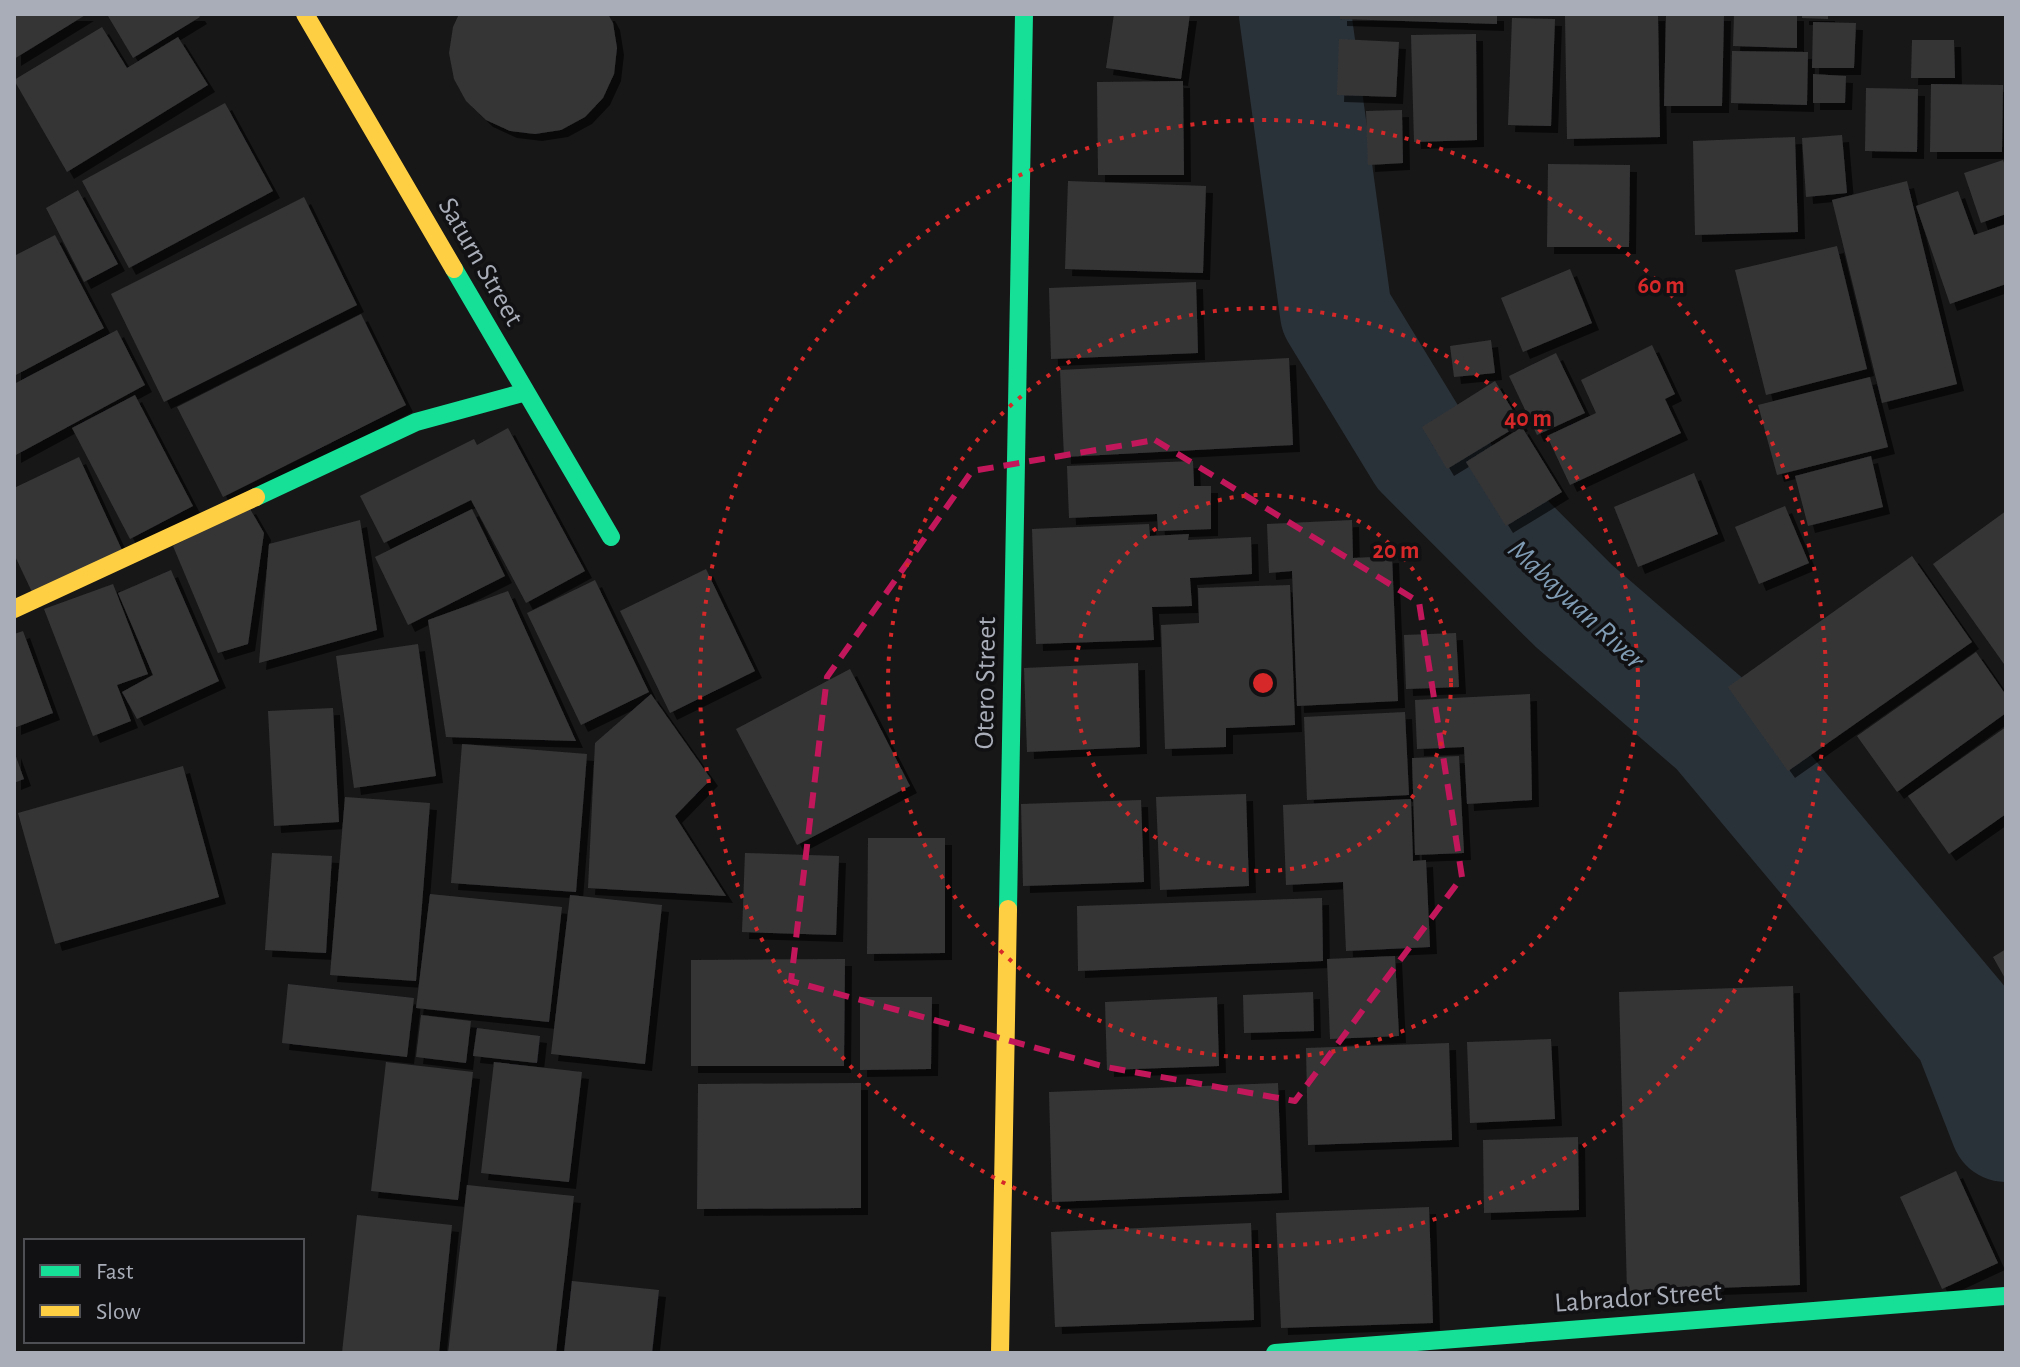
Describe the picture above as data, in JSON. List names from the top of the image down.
{
  "streets": {
    "street": ["Saturn Street", "Otero Street", "Labrador Street"]
  },
  "water": ["Mabayuan River"],
  "legend": ["Fast", "Slow"],
  "rings": ["60 m", "40 m", "20 m"]
}
